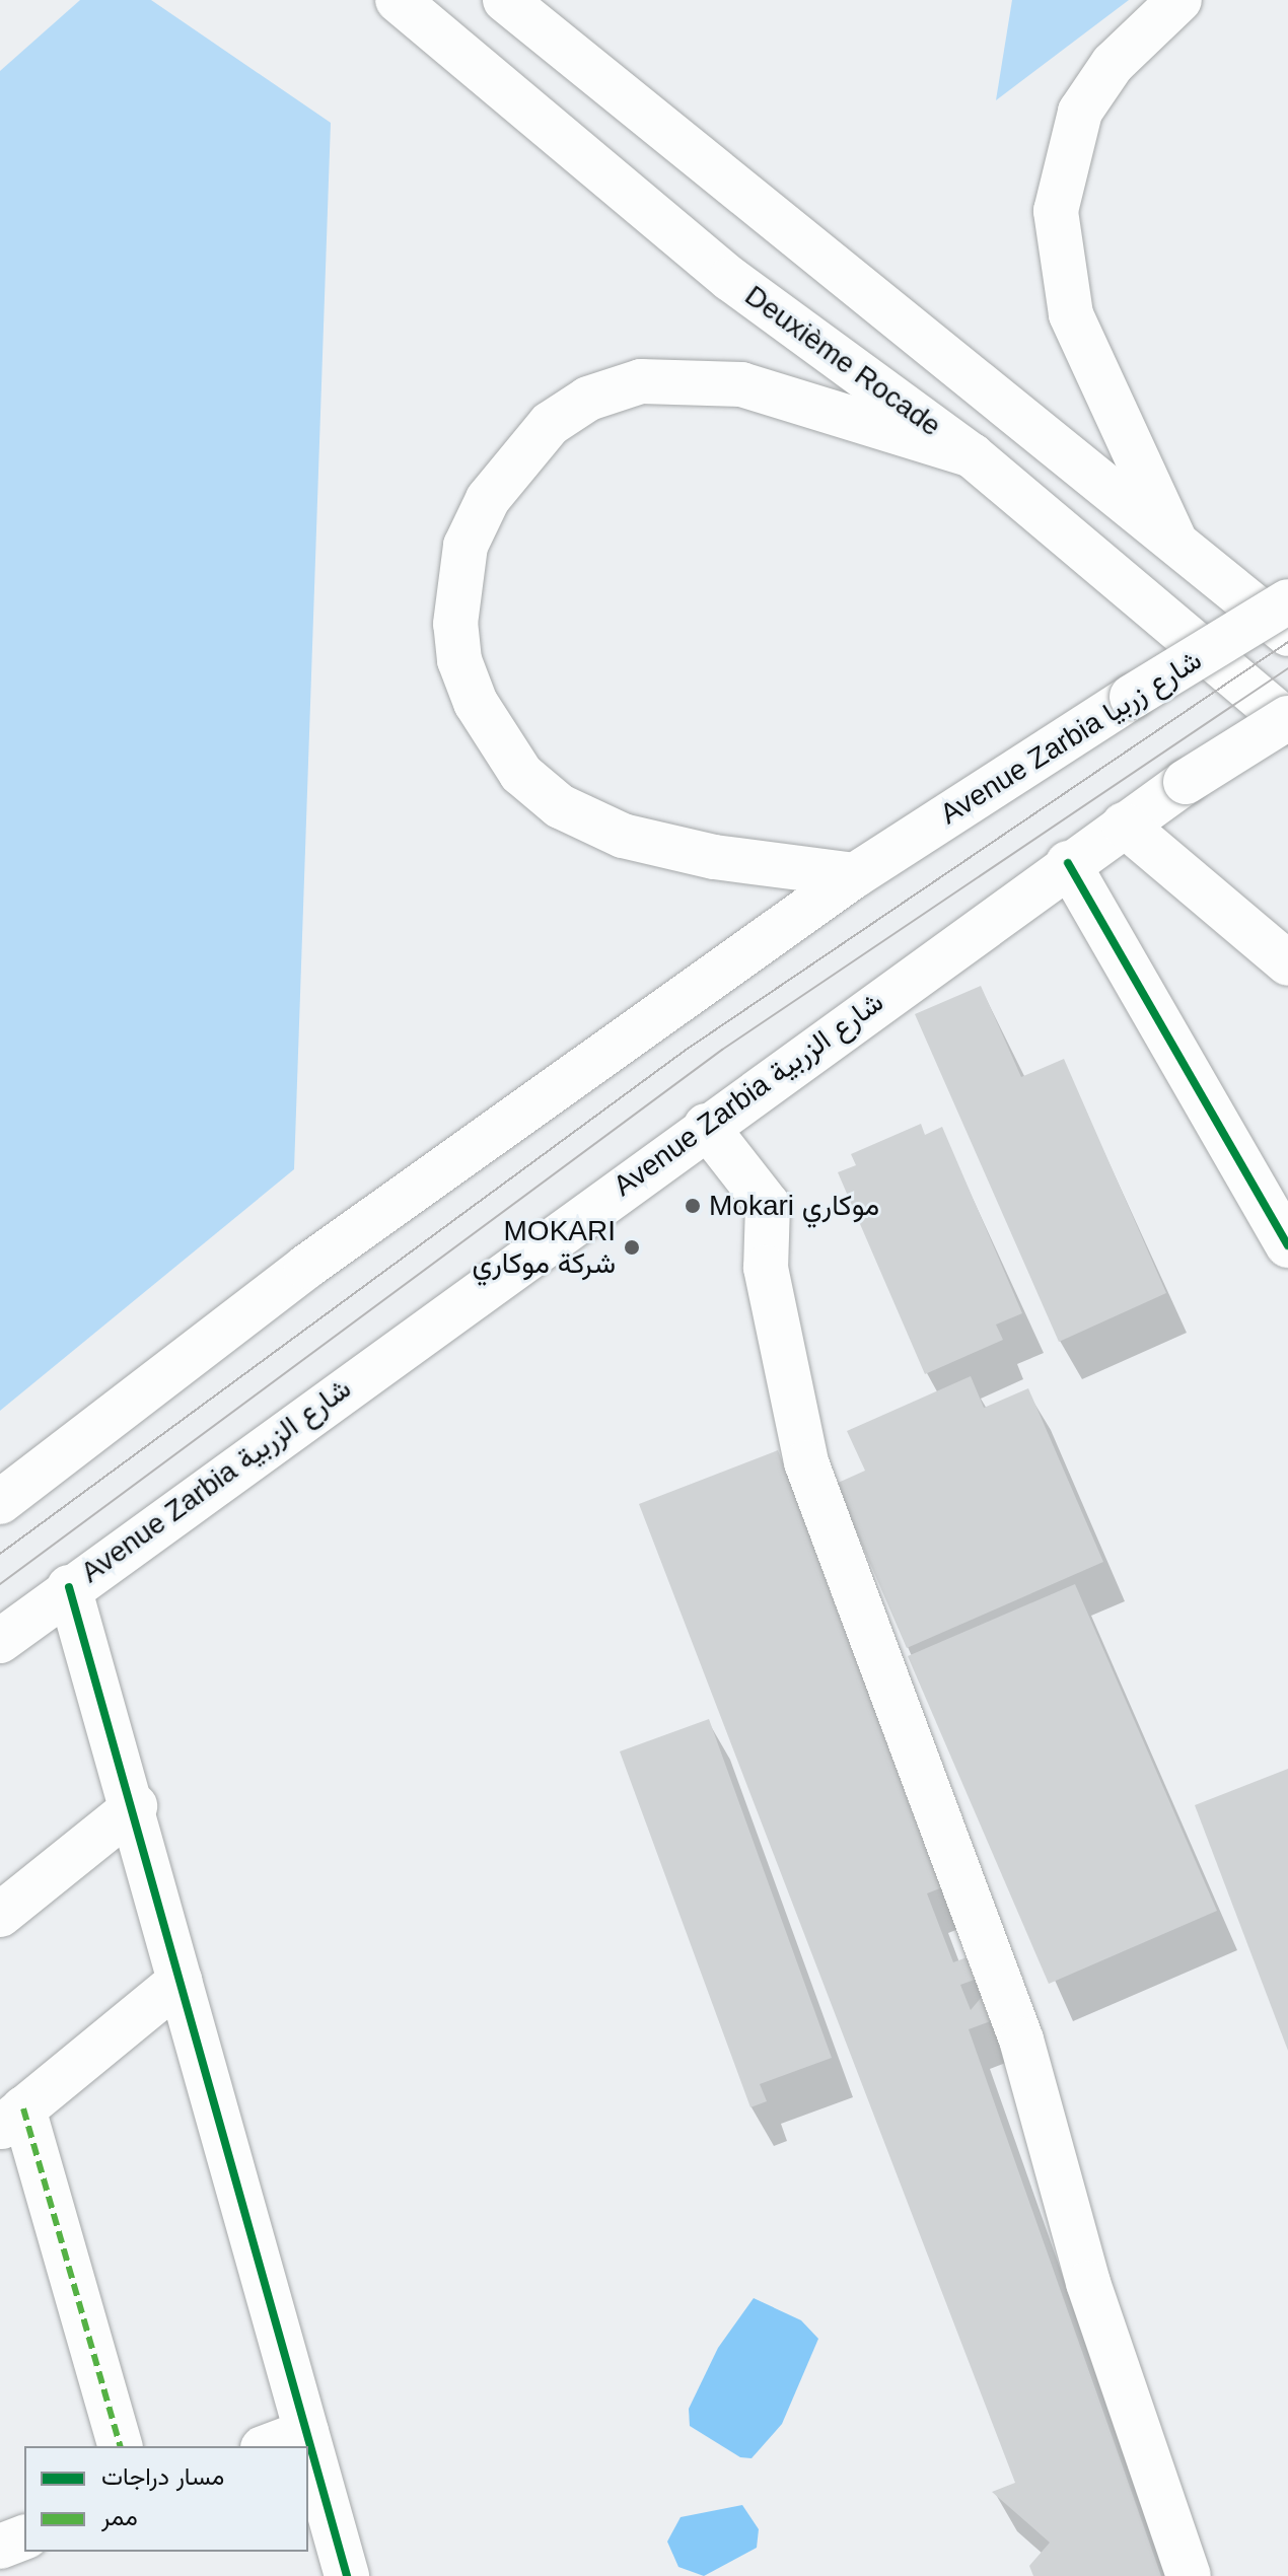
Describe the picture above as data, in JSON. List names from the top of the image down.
{
  "streets": {
    "main road": ["Deuxième Rocade", "Avenue Zarbia شارع زربيا", "Avenue Zarbia شارع الزربية"]
  },
  "crossings": [
    ["Deuxième Rocade", "Avenue Zarbia شارع الزربية"]
  ],
  "places": ["Mokari موكاري", "MOKARI شركة موكاري"],
  "legend": ["مسار دراجات", "ممر"]
}
